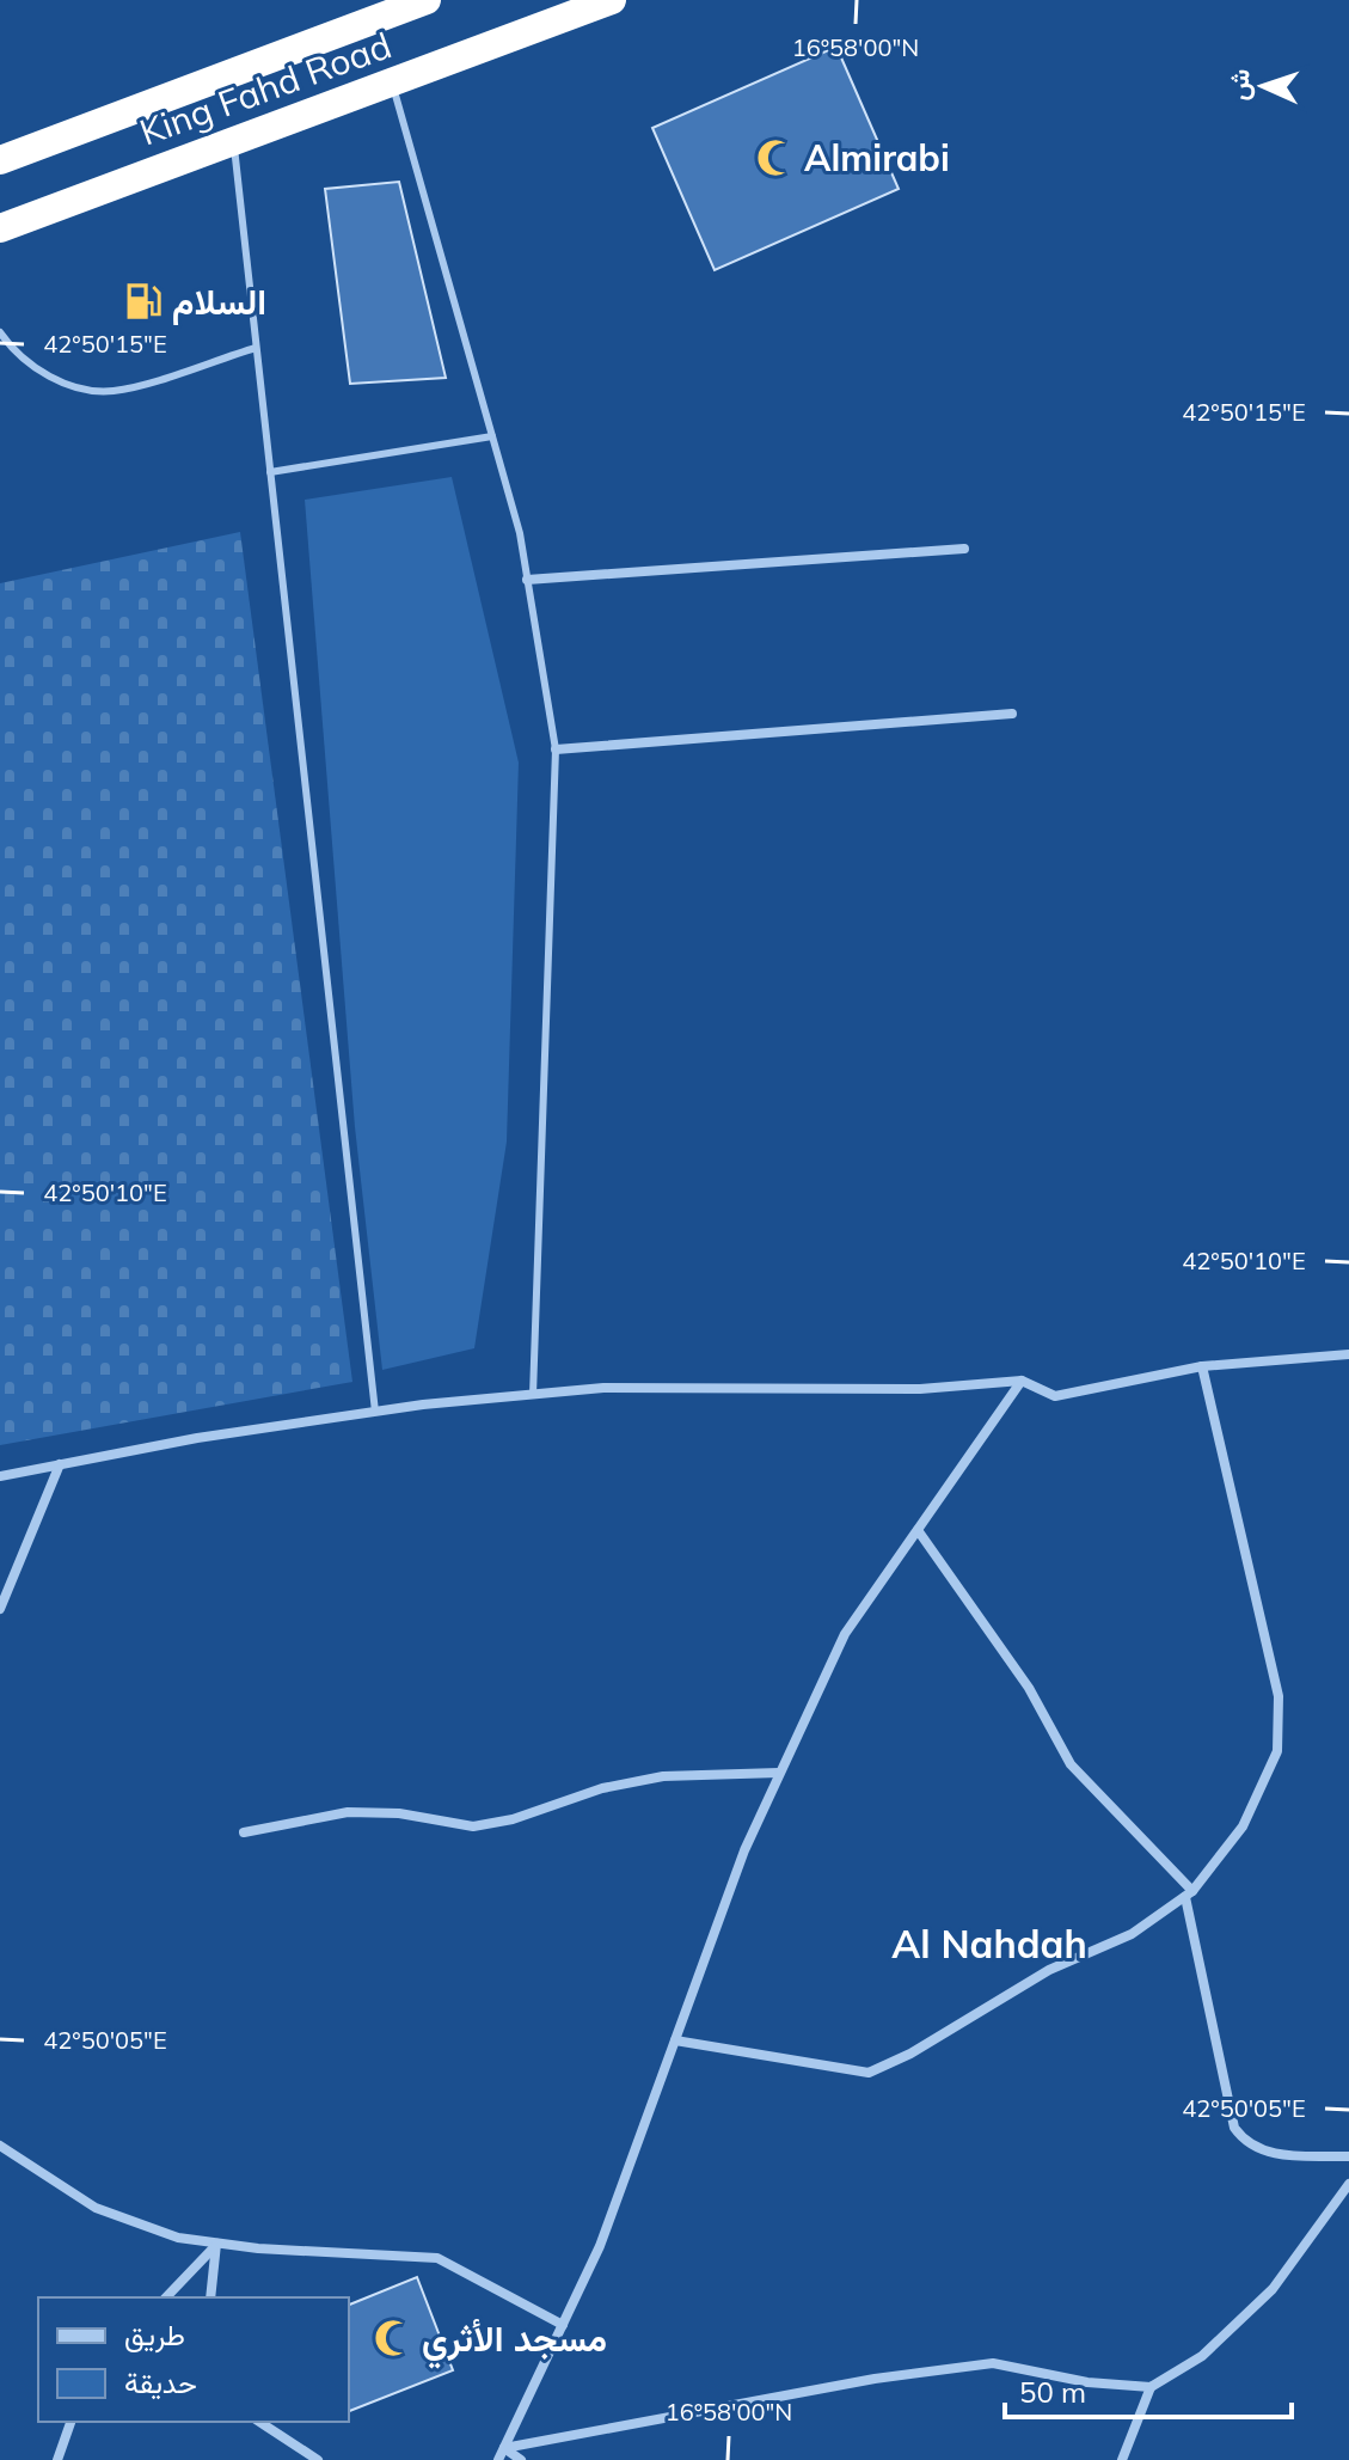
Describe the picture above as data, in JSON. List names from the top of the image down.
{
  "streets": {
    "highway": ["King Fahd Road"]
  },
  "districts": ["Al Nahdah"],
  "places": {
    "mosque": ["Almirabi", "مسجد الأثري"],
    "fuel station": ["السلام"]
  },
  "legend": ["طريق", "حديقة"],
  "scale_bar": "50 m",
  "north": "left",
  "coordinates": [
    "16°58'00\"N",
    "42°50'15\"E",
    "42°50'10\"E",
    "42°50'05\"E"
  ]
}
